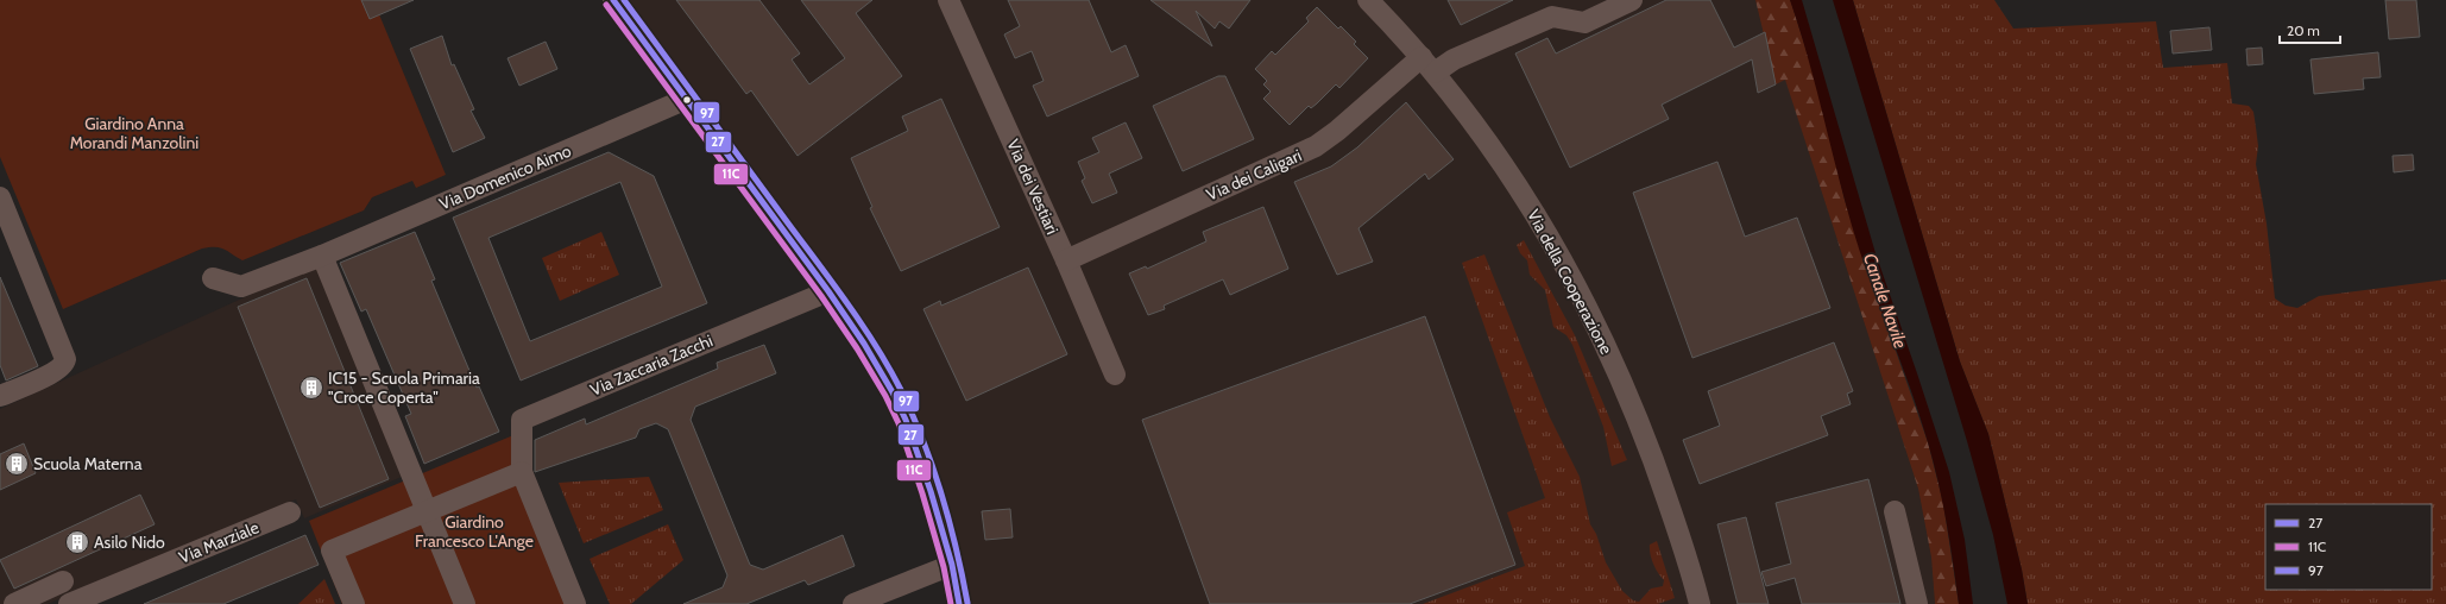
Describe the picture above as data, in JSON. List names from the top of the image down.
{
  "streets": {
    "street": [
      "Via dei Caligari",
      "Via Domenico Aimo",
      "Via dei Vestiari",
      "Via della Cooperazione",
      "Via Zaccaria Zacchi",
      "Via Marziale"
    ]
  },
  "crossings": [
    ["Via dei Caligari", "Via dei Vestiari"],
    ["Via dei Caligari", "Via della Cooperazione"]
  ],
  "water": ["Canale Navile"],
  "parks": ["Giardino Anna Morandi Manzolini", "Giardino Francesco L'Ange"],
  "places": {
    "building": ["IC15 - Scuola Primaria \"Croce Coperta\"", "Scuola Materna", "Asilo Nido"]
  },
  "lines": ["transit line 27", "transit line 97", "transit line 11C"],
  "legend": ["27", "11C", "97"],
  "scale_bar": "20 m"
}
